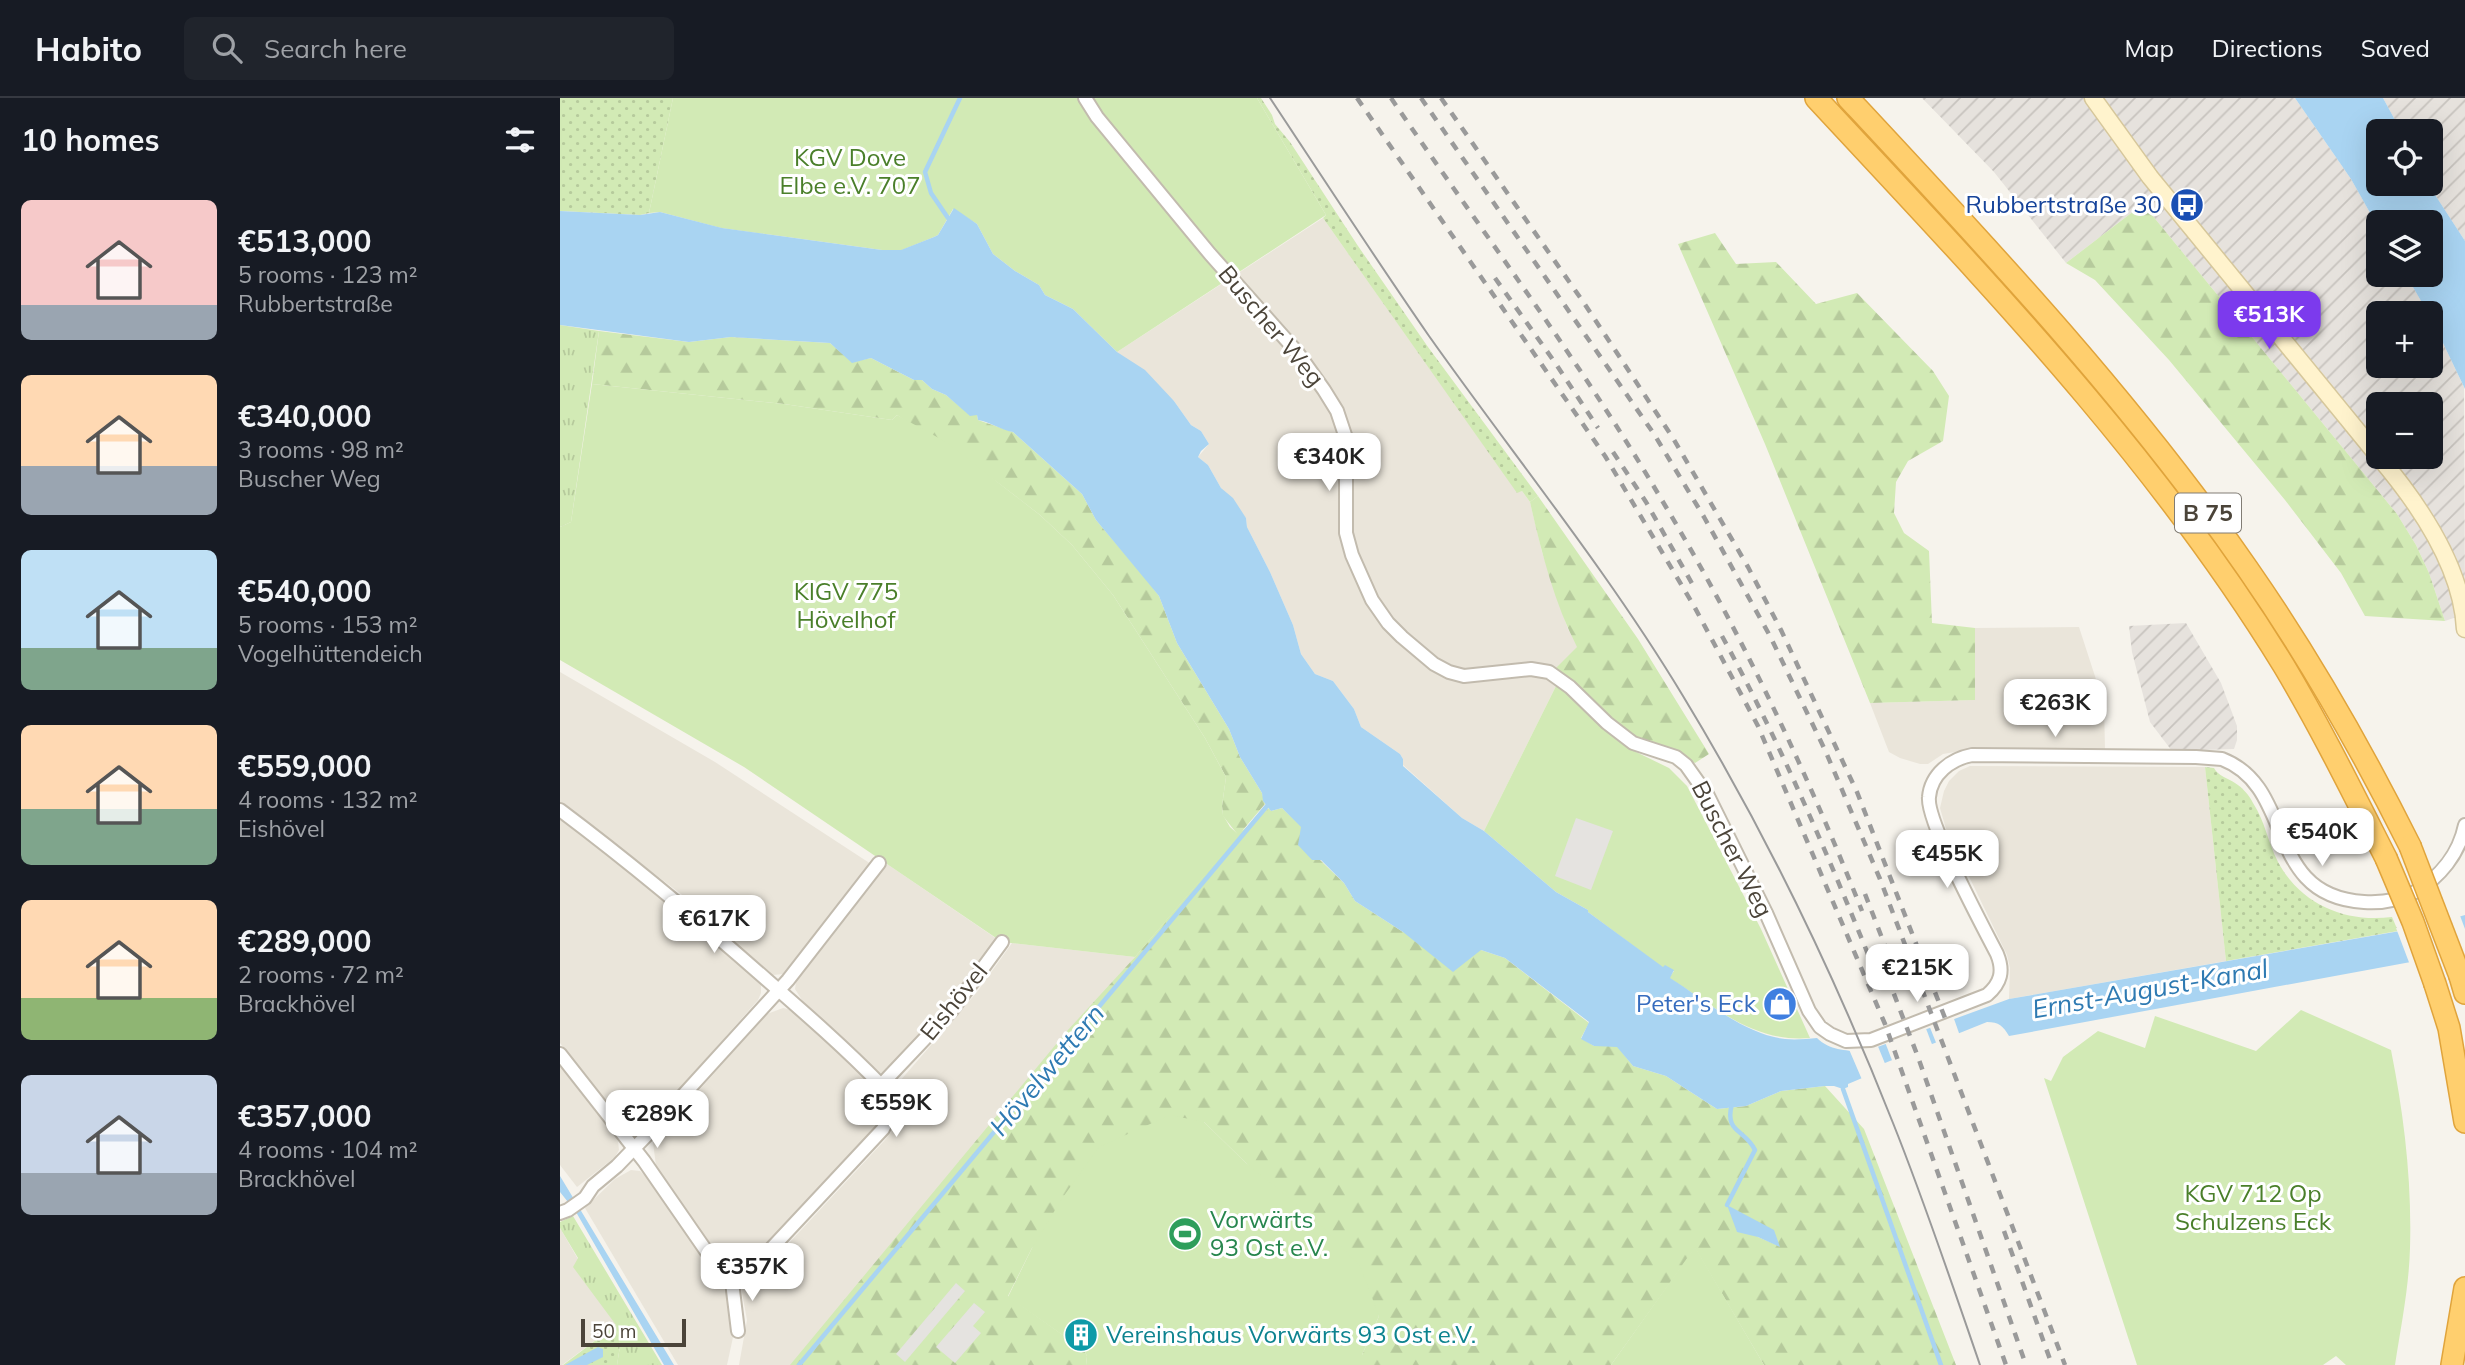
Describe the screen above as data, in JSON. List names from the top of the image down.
{
  "streets": {
    "highway": ["B 75"],
    "street": ["Buscher Weg", "Eishövel"]
  },
  "water": ["Ernst-August-Kanal", "Hövelwettern"],
  "parks": ["KGV Dove Elbe e.V. 707", "KlGV 775 Hövelhof", "KGV 712 Op Schulzens Eck"],
  "places": {
    "bus stop": ["Rubbertstraße 30"],
    "shop": ["Peter's Eck"],
    "sports": ["Vorwärts 93 Ost e.V."],
    "building": ["Vereinshaus Vorwärts 93 Ost e.V."]
  },
  "scale_bar": "50 m",
  "page": {
    "header": "Habito",
    "search": "Search here",
    "nav": ["Map", "Directions", "Saved"],
    "heading": "10 homes",
    "map_buttons": ["+", "−"],
    "list": [
      {
        "name": "€513,000",
        "note": "5 rooms · 123 m² · Rubbertstraße"
      },
      {
        "name": "€340,000",
        "note": "3 rooms · 98 m² · Buscher Weg"
      },
      {
        "name": "€540,000",
        "note": "5 rooms · 153 m² · Vogelhüttendeich"
      },
      {
        "name": "€559,000",
        "note": "4 rooms · 132 m² · Eishövel"
      },
      {
        "name": "€289,000",
        "note": "2 rooms · 72 m² · Brackhövel"
      },
      {
        "name": "€357,000",
        "note": "4 rooms · 104 m² · Brackhövel"
      }
    ],
    "price": [
      "€513K",
      "€340K",
      "€263K",
      "€540K",
      "€455K",
      "€617K",
      "€215K",
      "€559K",
      "€289K",
      "€357K"
    ],
    "scale": "50 m"
  }
}
